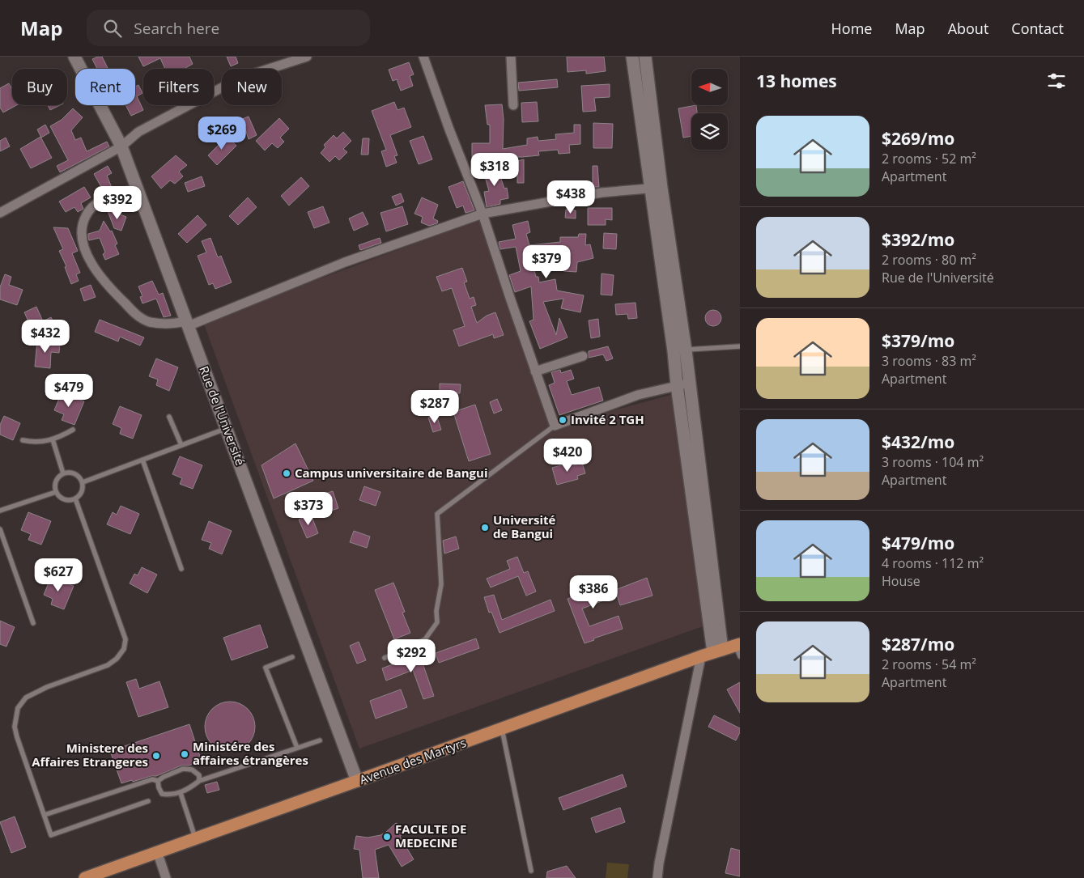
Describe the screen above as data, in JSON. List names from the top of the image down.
{
  "streets": {
    "main road": ["Avenue des Martyrs"],
    "street": ["Rue de l'Université"]
  },
  "crossings": [
    ["Rue de l'Université", "Avenue des Martyrs"]
  ],
  "places": [
    "Invité 2 TGH",
    "Campus universitaire de Bangui",
    "Université de Bangui",
    "Ministére des affaires étrangères",
    "Ministere des Affaires Etrangeres",
    "FACULTE DE MEDECINE"
  ],
  "north": "left",
  "page": {
    "header": "Map",
    "search": "Search here",
    "nav": [
      "Home",
      "Map",
      "About",
      "Contact"
    ],
    "heading": "13 homes",
    "chip": [
      "Buy",
      "Rent",
      "Filters",
      "New"
    ],
    "list": [
      {
        "name": "$269/mo",
        "note": "2 rooms · 52 m² · Apartment"
      },
      {
        "name": "$392/mo",
        "note": "2 rooms · 80 m² · Rue de l'Université"
      },
      {
        "name": "$379/mo",
        "note": "3 rooms · 83 m² · Apartment"
      },
      {
        "name": "$432/mo",
        "note": "3 rooms · 104 m² · Apartment"
      },
      {
        "name": "$479/mo",
        "note": "4 rooms · 112 m² · House"
      },
      {
        "name": "$287/mo",
        "note": "2 rooms · 54 m² · Apartment"
      }
    ],
    "price": [
      "$269",
      "$318",
      "$438",
      "$392",
      "$379",
      "$432",
      "$479",
      "$287",
      "$420",
      "$373",
      "$627",
      "$386",
      "$292"
    ]
  }
}
